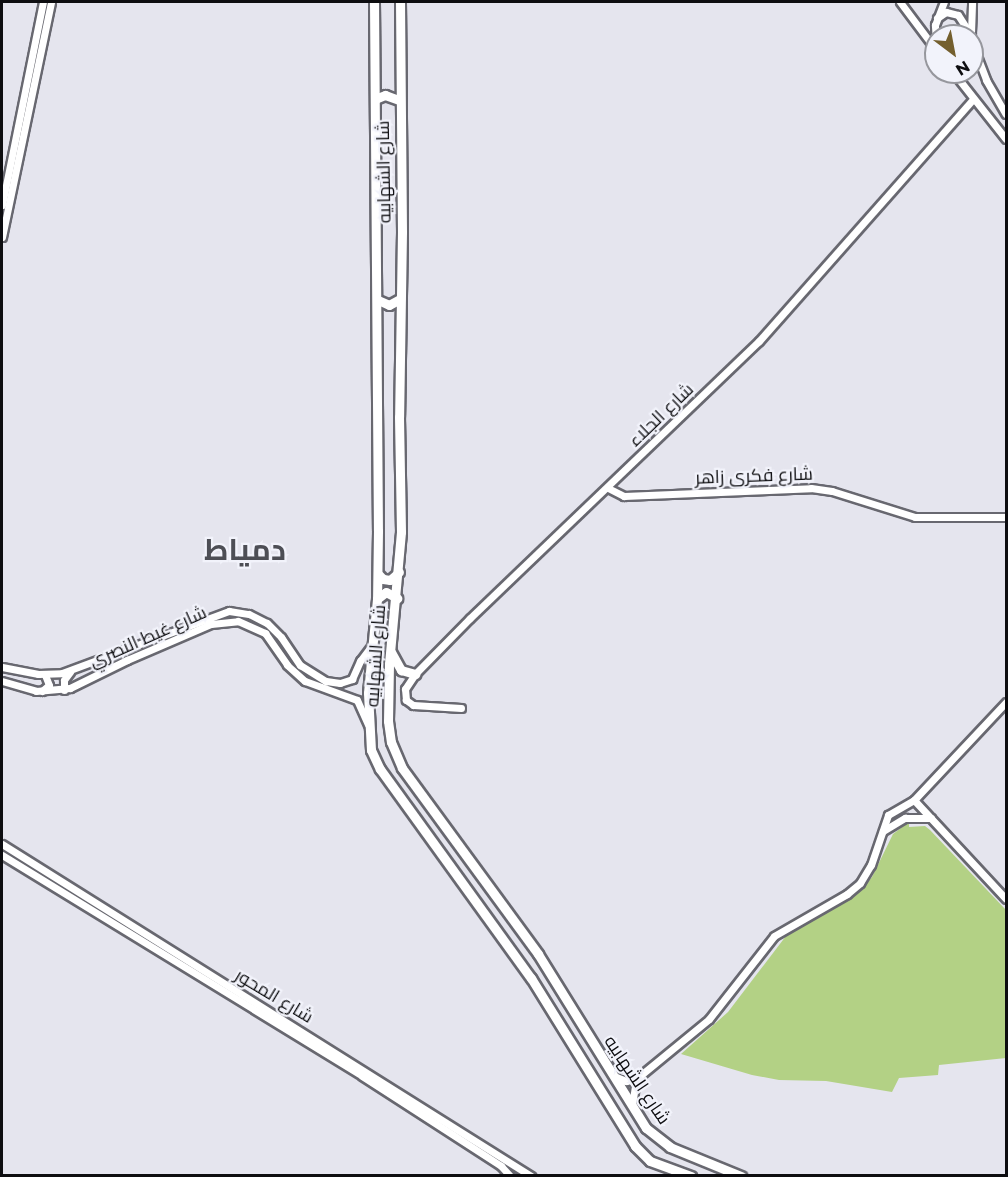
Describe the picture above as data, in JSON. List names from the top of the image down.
{
  "streets": {
    "highway": ["شارع الشهابيه"],
    "main road": [
      "شارع الجلاء",
      "شارع فكرى زاهر",
      "شارع غيط النصري",
      "شارع المحور"
    ]
  },
  "crossings": [
    ["شارع الجلاء", "شارع فكرى زاهر"]
  ],
  "districts": ["دمياط"],
  "north": "bottom right"
}
